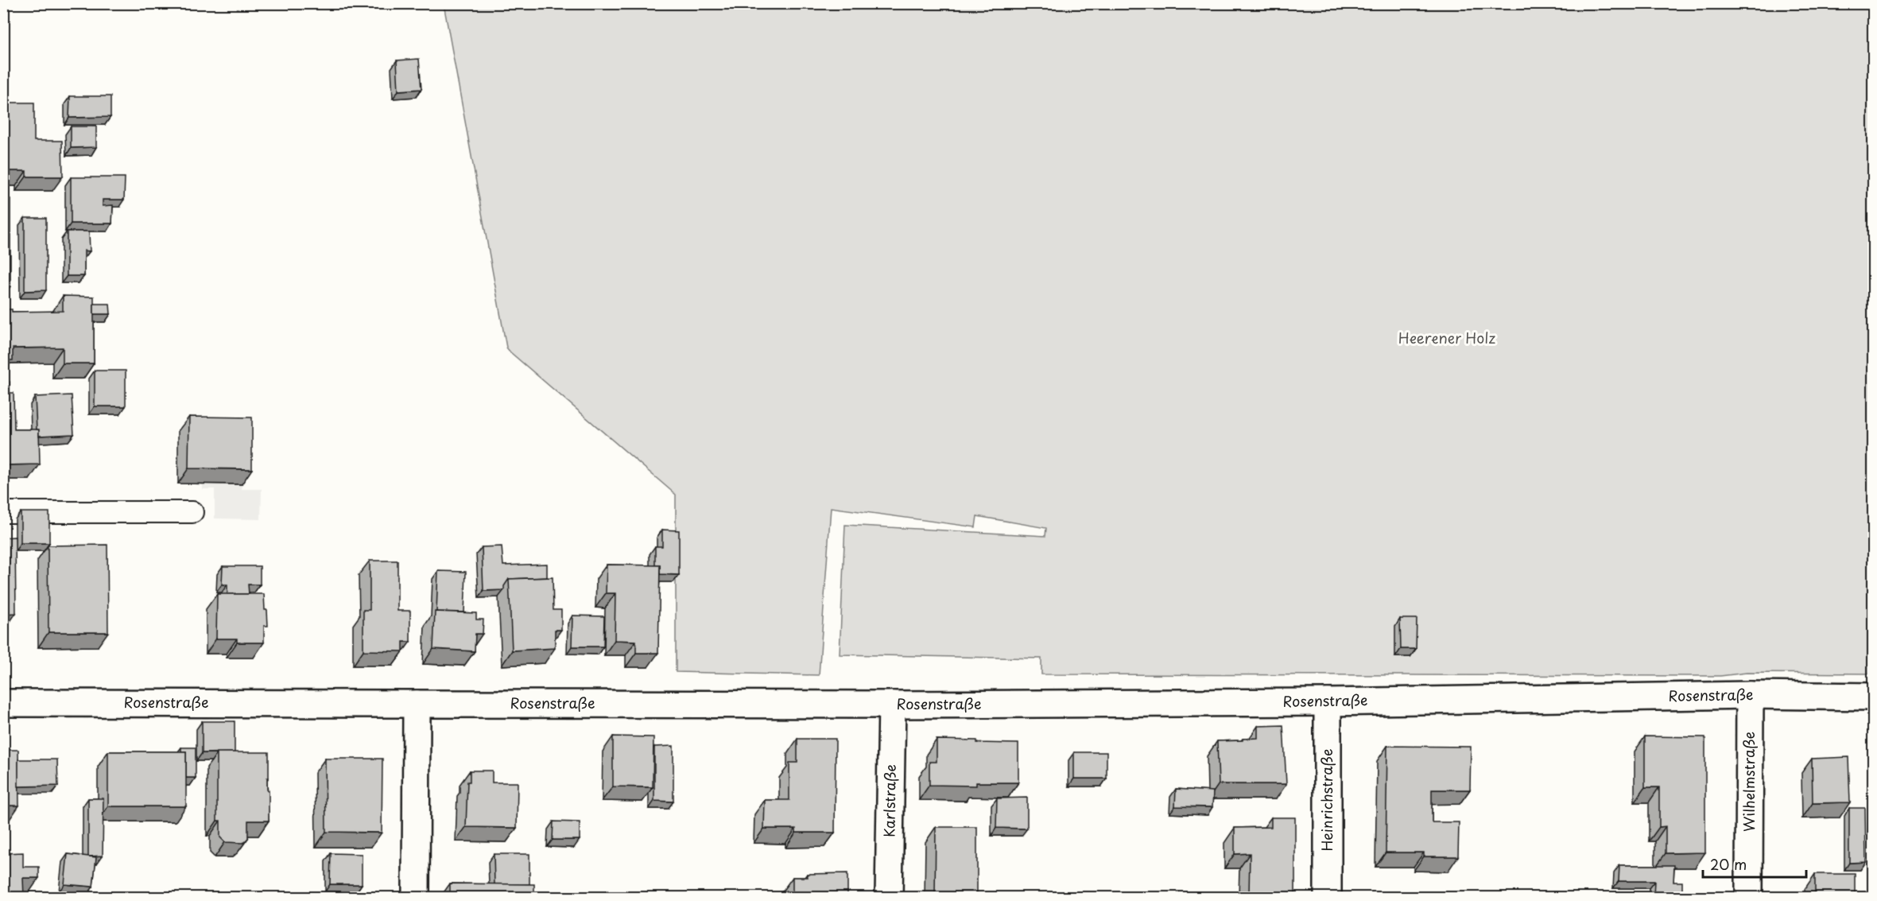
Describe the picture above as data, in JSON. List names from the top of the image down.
{
  "streets": {
    "street": [
      "Rosenstraße",
      "Wilhelmstraße",
      "Heinrichstraße",
      "Karlstraße"
    ]
  },
  "crossings": [
    ["Rosenstraße", "Wilhelmstraße"],
    ["Rosenstraße", "Heinrichstraße"],
    ["Rosenstraße", "Karlstraße"]
  ],
  "parks": ["Heerener Holz"],
  "scale_bar": "20 m"
}
